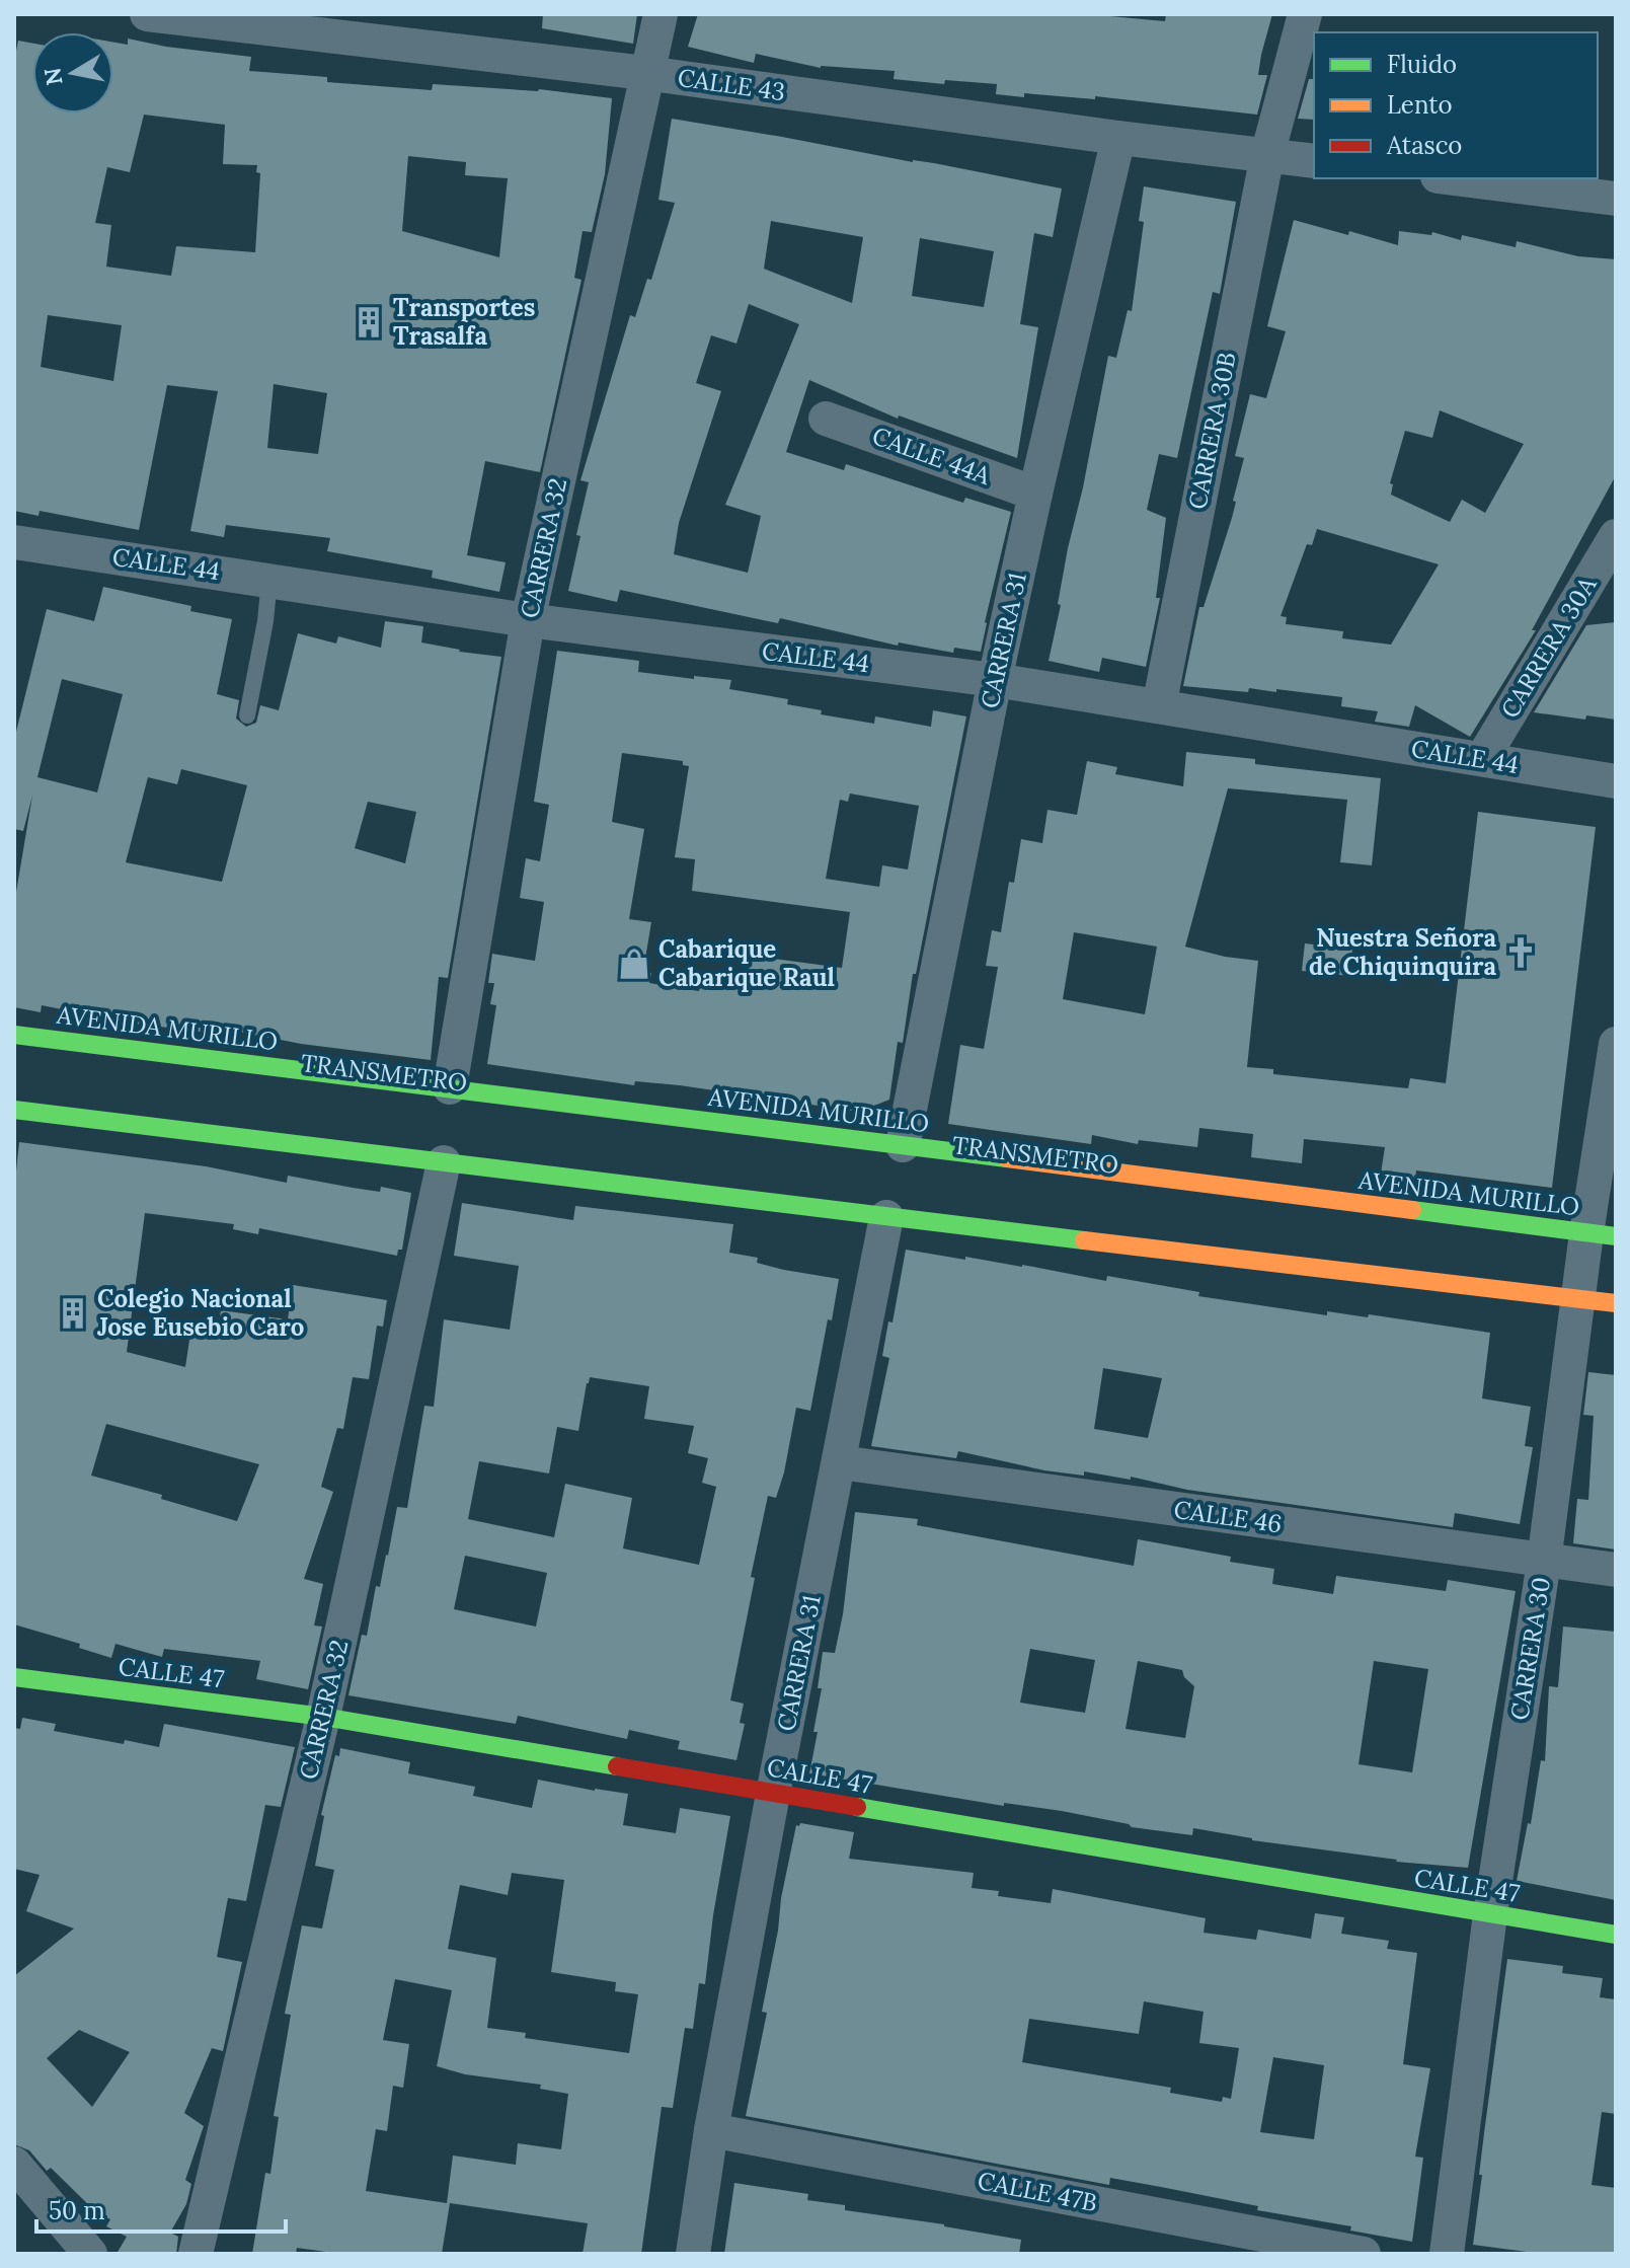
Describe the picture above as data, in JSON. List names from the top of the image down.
{
  "streets": {
    "main road": ["AVENIDA MURILLO", "CALLE 47"],
    "street": [
      "CALLE 43",
      "CARRERA 30B",
      "CALLE 44A",
      "CARRERA 32",
      "CALLE 44",
      "CARRERA 31",
      "CARRERA 30A",
      "CALLE 46",
      "CARRERA 30",
      "CALLE 47B"
    ],
    "lane": ["TRANSMETRO"]
  },
  "crossings": [
    ["CALLE 43", "CARRERA 30B"],
    ["CALLE 43", "CARRERA 32"],
    ["CALLE 43", "CARRERA 31"],
    ["CARRERA 30B", "CALLE 44"],
    ["CALLE 44A", "CARRERA 31"],
    ["CARRERA 32", "CALLE 44"],
    ["CARRERA 32", "AVENIDA MURILLO"],
    ["CARRERA 32", "CALLE 47"],
    ["CALLE 44", "CARRERA 31"],
    ["CALLE 44", "CARRERA 30A"],
    ["CARRERA 31", "AVENIDA MURILLO"],
    ["CARRERA 31", "CALLE 46"],
    ["CARRERA 31", "CALLE 47"],
    ["CARRERA 31", "CALLE 47B"],
    ["AVENIDA MURILLO", "CARRERA 30"],
    ["CALLE 46", "CARRERA 30"],
    ["CARRERA 30", "CALLE 47"]
  ],
  "places": {
    "building": ["Transportes Trasalfa", "Colegio Nacional Jose Eusebio Caro"],
    "church": ["Nuestra Señora de Chiquinquira"],
    "shop": ["Cabarique Cabarique Raul"]
  },
  "legend": ["Fluido", "Lento", "Atasco"],
  "scale_bar": "50 m",
  "north": "left"
}
